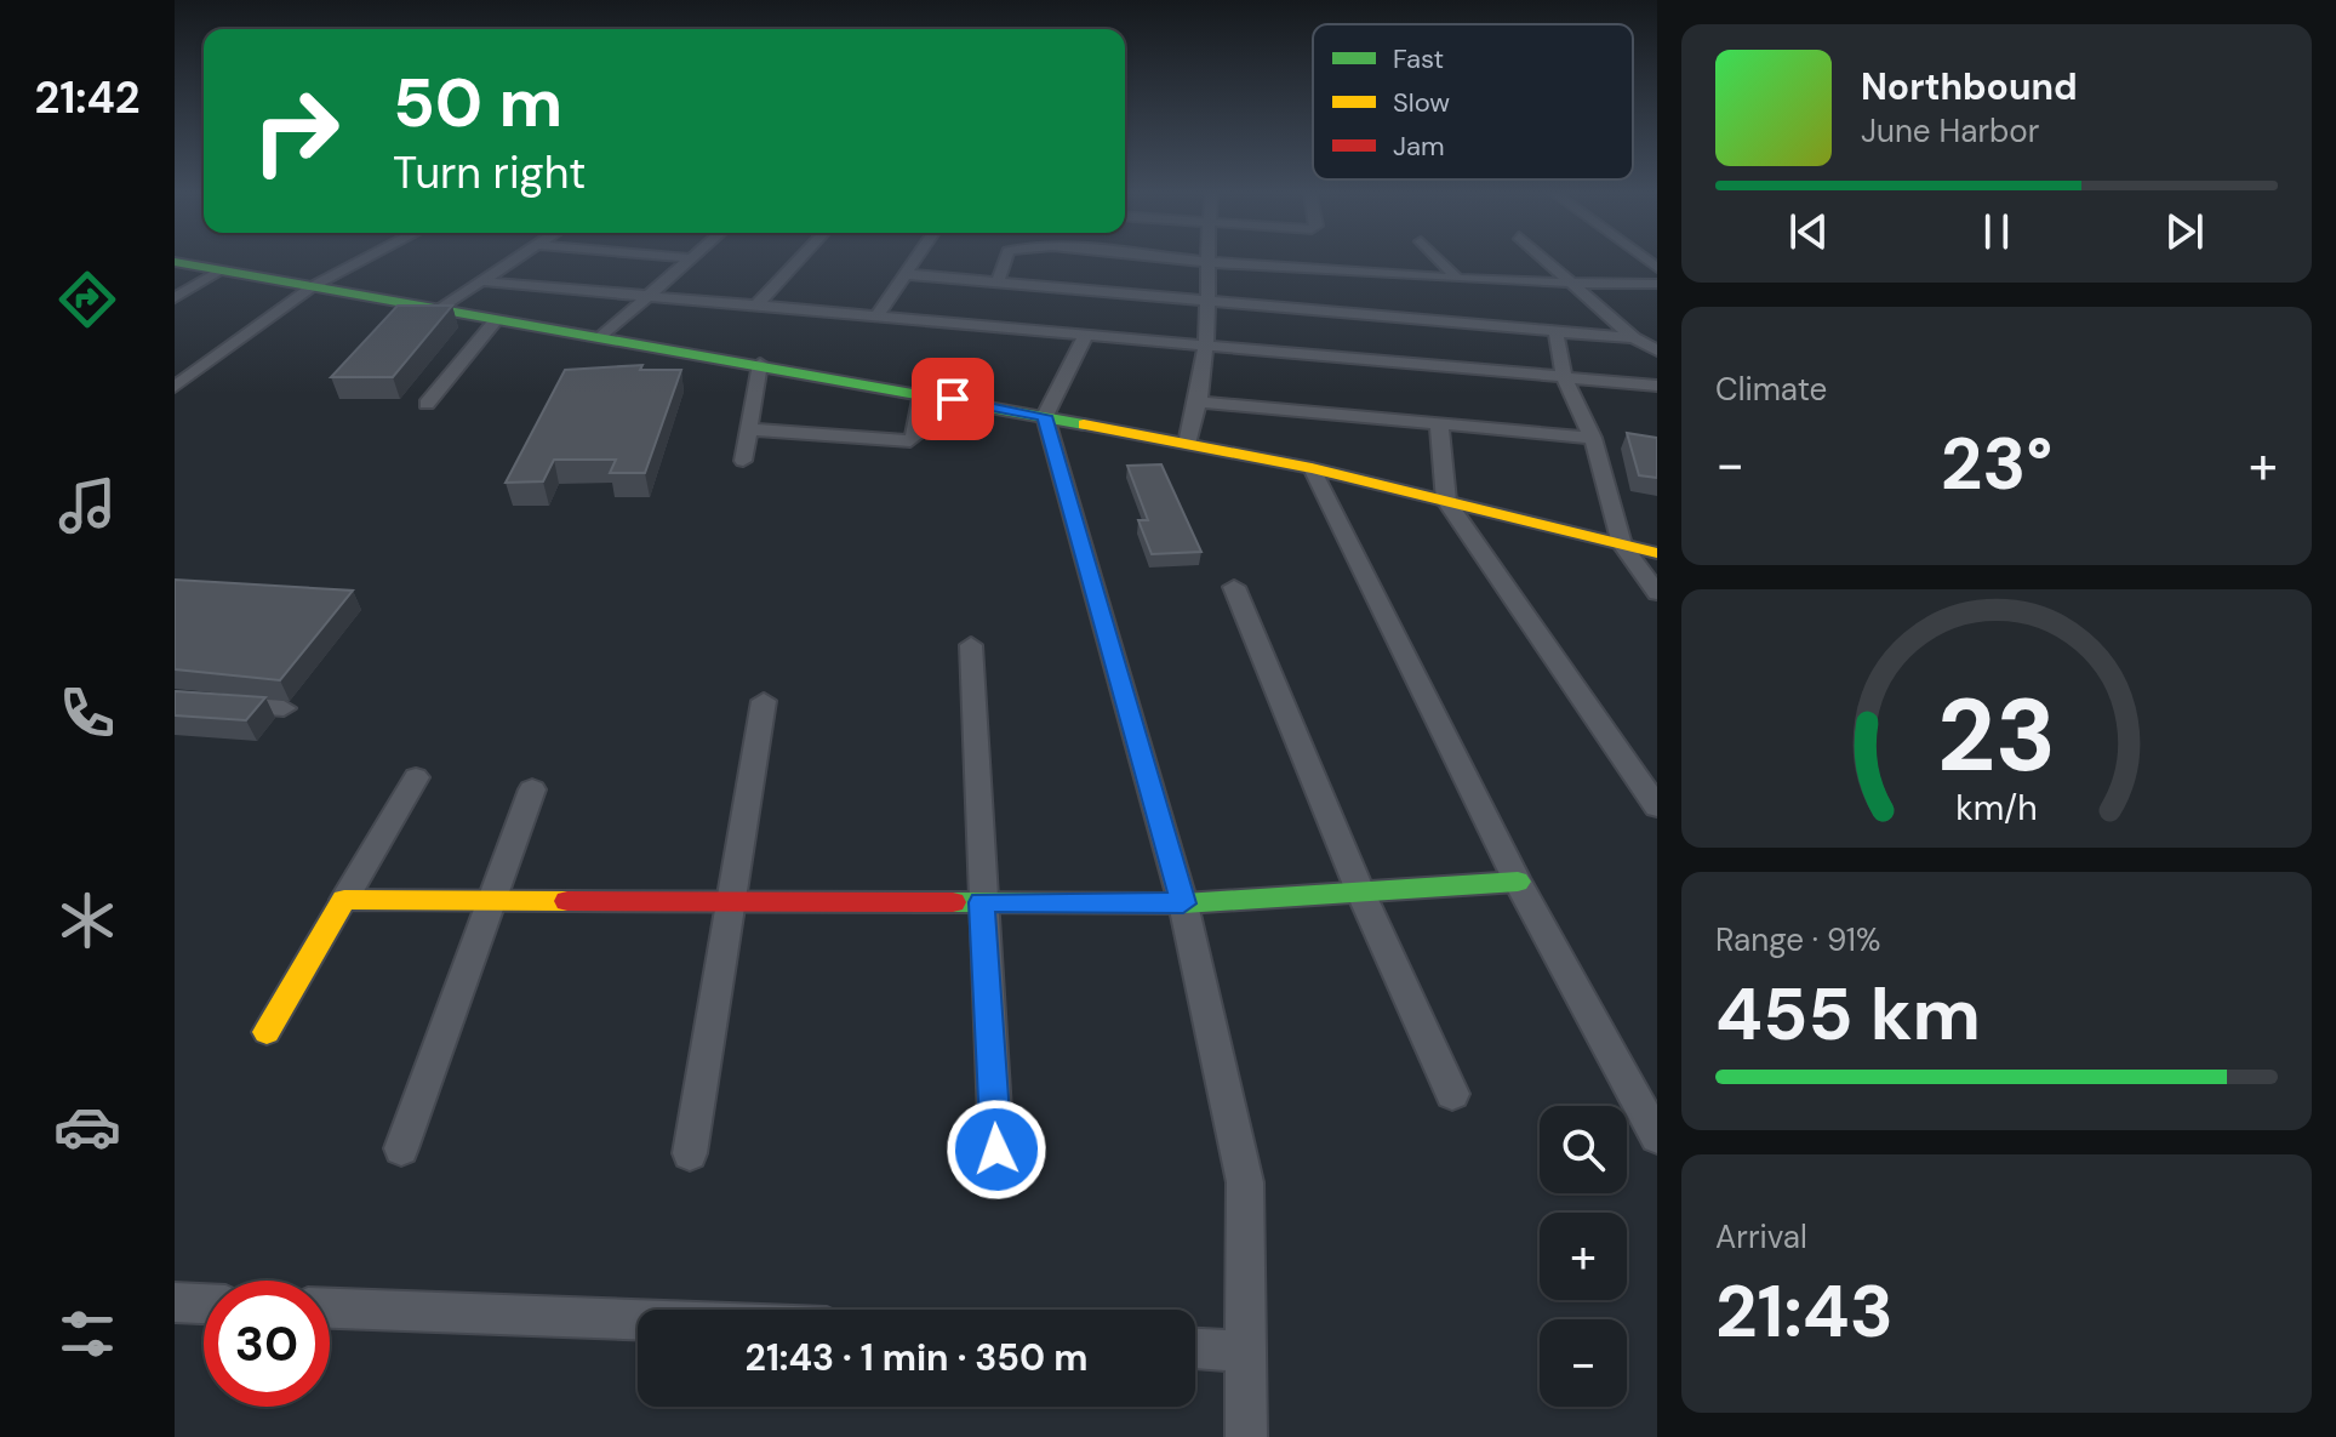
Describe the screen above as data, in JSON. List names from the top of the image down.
{
  "legend": ["Fast", "Slow", "Jam"],
  "page": {
    "tabs": "21:42",
    "turn": ["50 m", "Turn right"],
    "song": ["Northbound", "June Harbor"],
    "tile": [
      "Climate",
      ["Range · 91%", "455 km"],
      ["Arrival", "21:43"]
    ],
    "heat": ["−", "23°", "+"],
    "map_buttons": ["+", "−"],
    "limit": "30",
    "trip": "21:43 · 1 min · 350 m",
    "gauge": ["23", "km/h"]
  }
}
